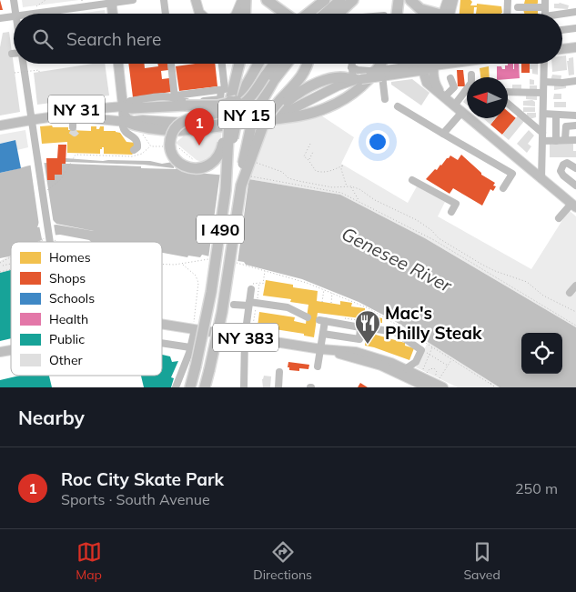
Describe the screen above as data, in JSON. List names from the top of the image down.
{
  "streets": {
    "highway": ["I 490"],
    "main road": ["NY 31", "NY 15", "NY 383"]
  },
  "crossings": [
    ["NY 31", "NY 15"]
  ],
  "water": ["Genesee River"],
  "places": {
    "restaurant": ["Mac's Philly Steak"]
  },
  "legend": [
    "Homes",
    "Shops",
    "Schools",
    "Health",
    "Public",
    "Other"
  ],
  "north": "left",
  "page": {
    "search": "Search here",
    "pins": "1",
    "heading": "Nearby",
    "list": [
      {
        "mark": "1",
        "name": "Roc City Skate Park",
        "note": "Sports · South Avenue",
        "value": "250 m"
      }
    ],
    "nav": ["Map", "Directions", "Saved"]
  }
}
